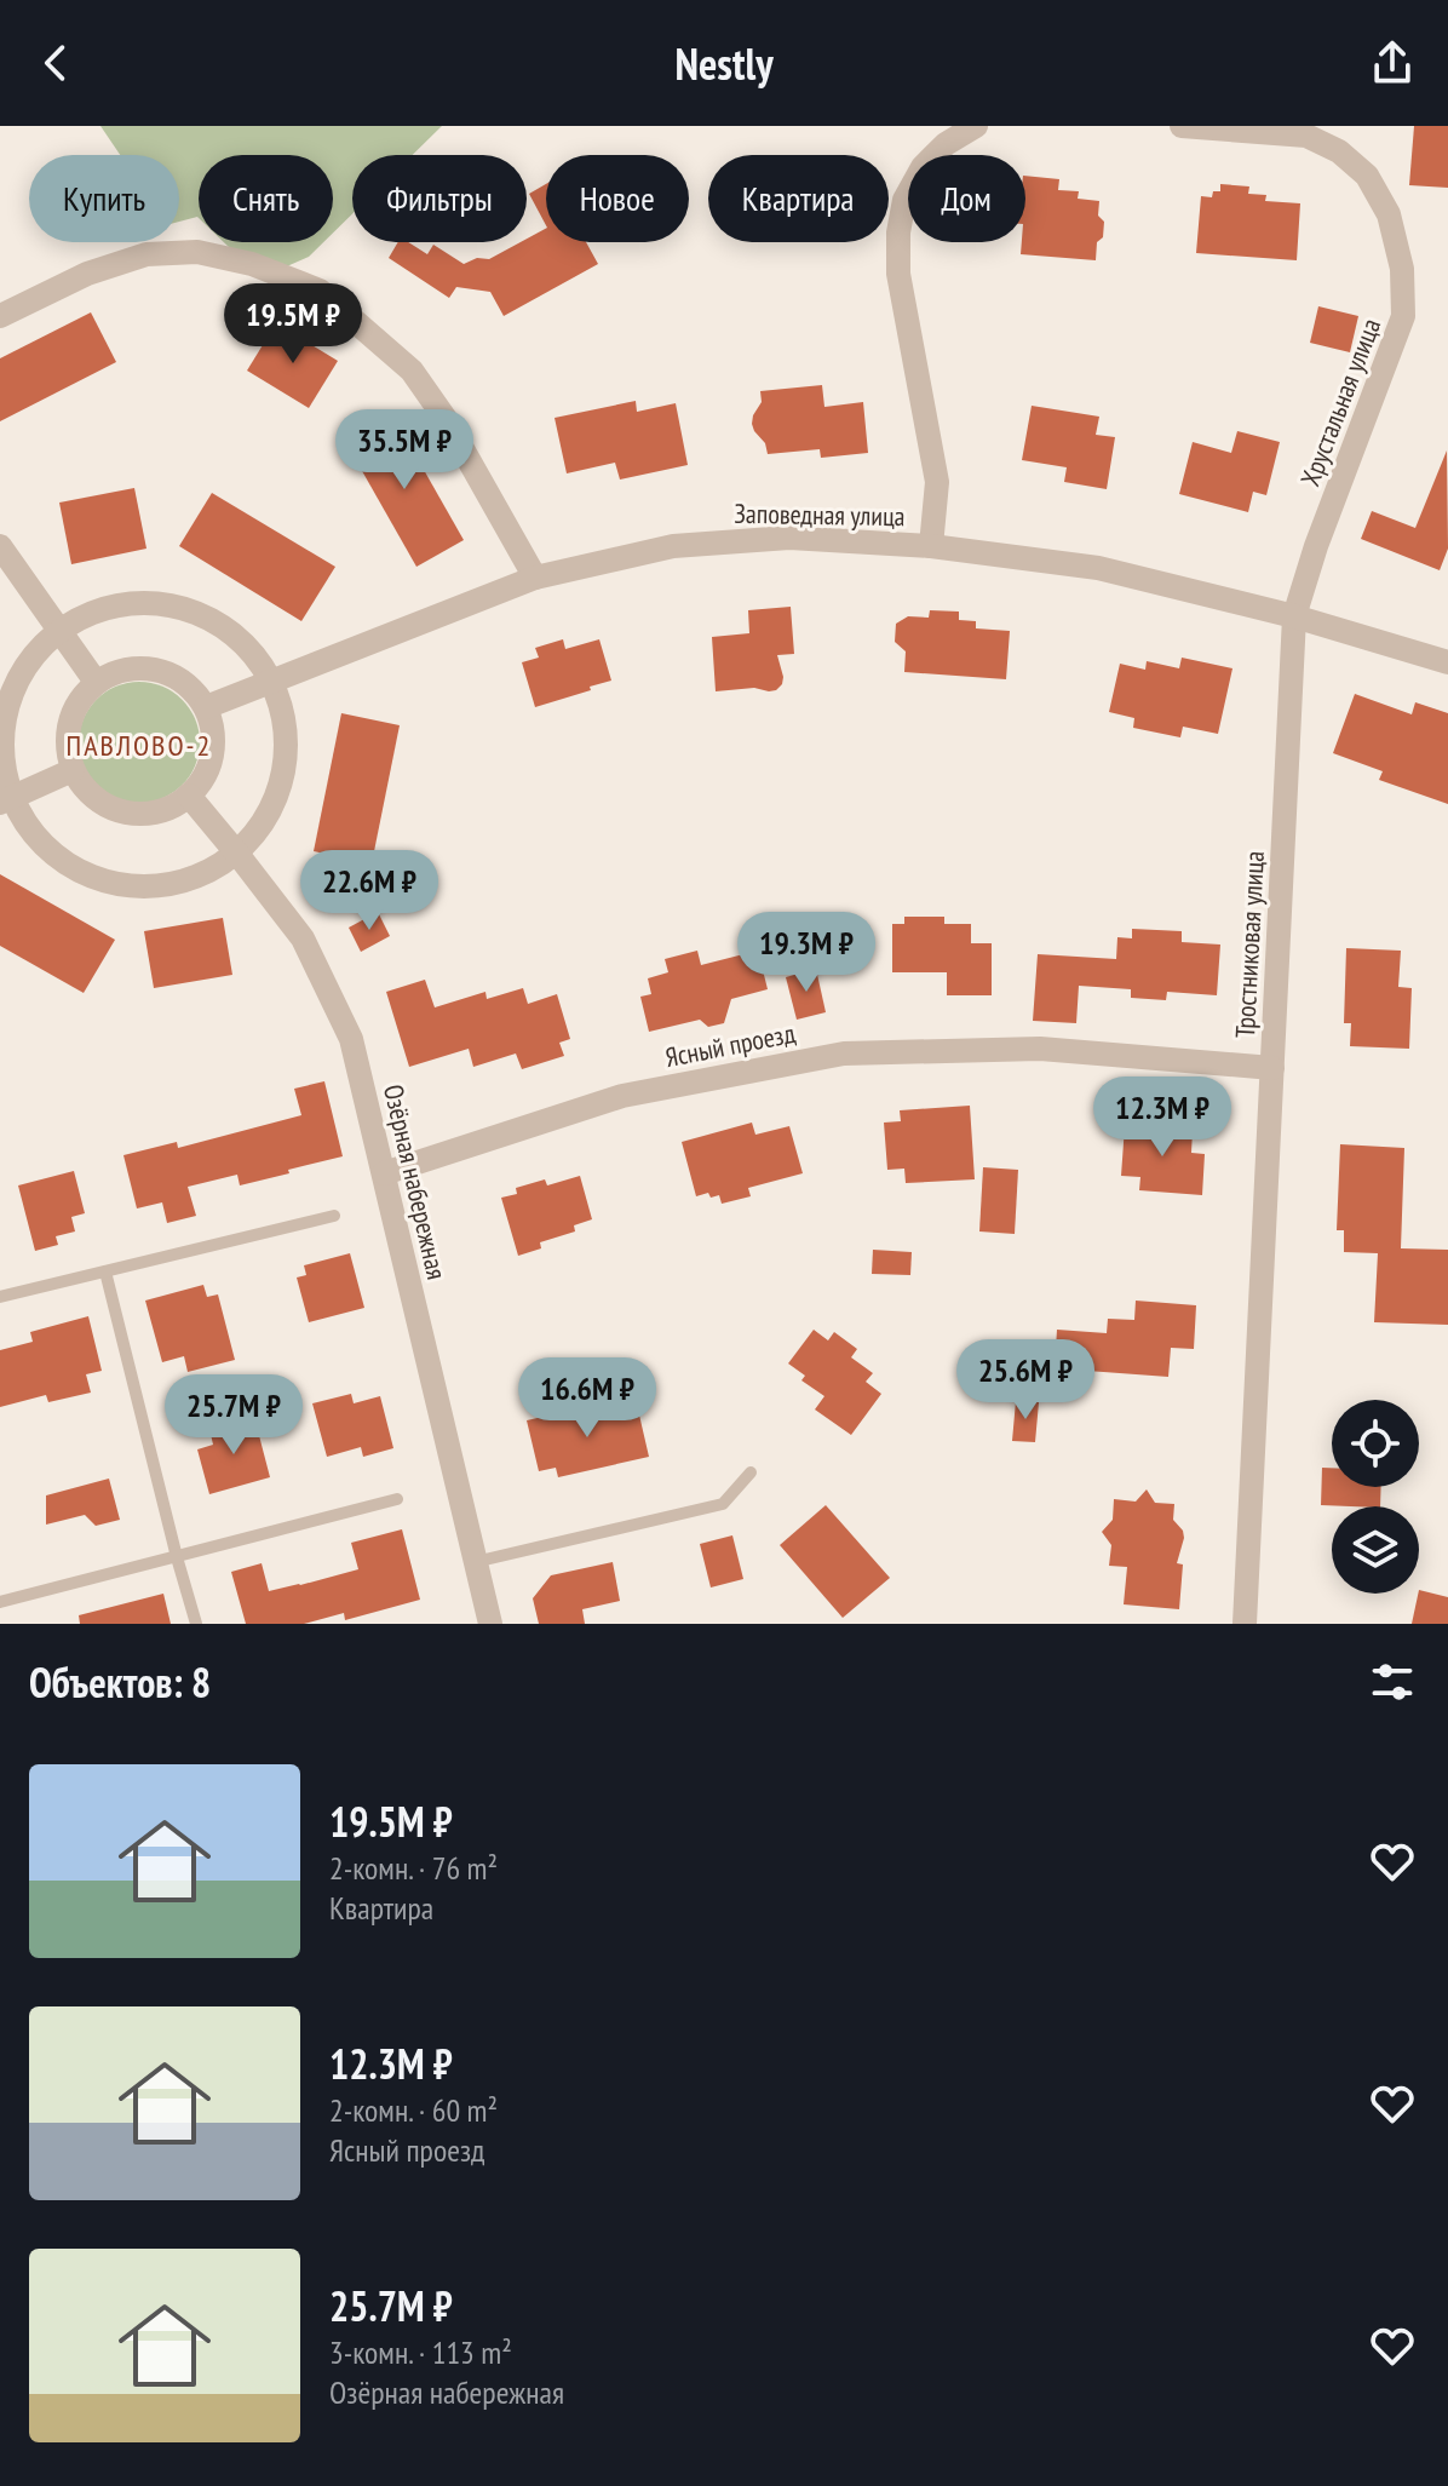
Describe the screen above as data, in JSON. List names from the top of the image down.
{
  "streets": {
    "street": [
      "Хрустальная улица",
      "Заповедная улица",
      "Тростниковая улица",
      "Ясный проезд",
      "Озёрная набережная"
    ]
  },
  "crossings": [
    ["Хрустальная улица", "Заповедная улица"],
    ["Хрустальная улица", "Тростниковая улица"],
    ["Заповедная улица", "Тростниковая улица"],
    ["Заповедная улица", "Озёрная набережная"],
    ["Тростниковая улица", "Ясный проезд"],
    ["Ясный проезд", "Озёрная набережная"]
  ],
  "districts": ["ПАВЛОВО-2"],
  "page": {
    "header": "Nestly",
    "chip": [
      "Купить",
      "Снять",
      "Фильтры",
      "Новое",
      "Квартира",
      "Дом"
    ],
    "price": [
      "19.5M ₽",
      "35.5M ₽",
      "22.6M ₽",
      "19.3M ₽",
      "12.3M ₽",
      "25.6M ₽",
      "16.6M ₽",
      "25.7M ₽"
    ],
    "heading": "Объектов: 8",
    "list": [
      {
        "name": "19.5M ₽",
        "note": "2-комн. · 76 m² · Квартира"
      },
      {
        "name": "12.3M ₽",
        "note": "2-комн. · 60 m² · Ясный проезд"
      },
      {
        "name": "25.7M ₽",
        "note": "3-комн. · 113 m² · Озёрная набережная"
      }
    ]
  }
}
